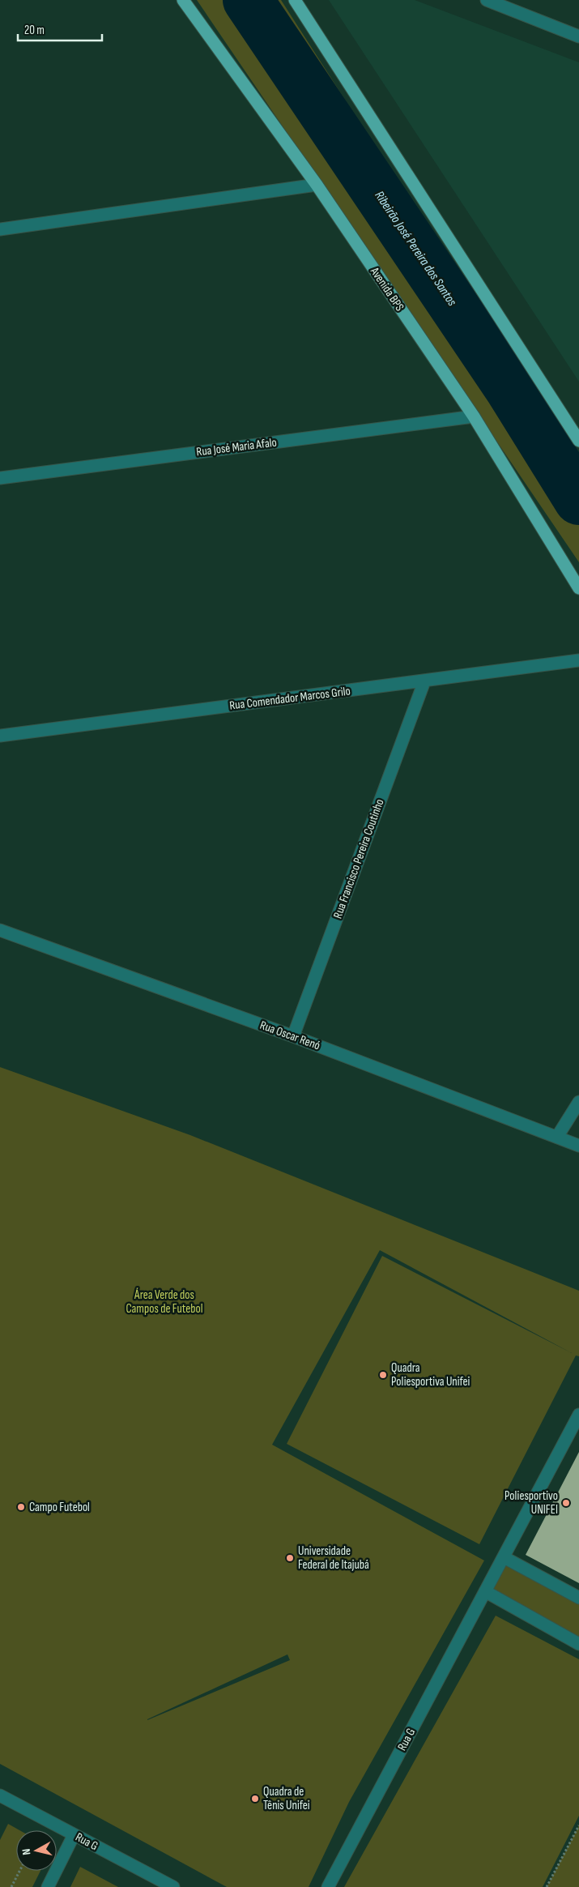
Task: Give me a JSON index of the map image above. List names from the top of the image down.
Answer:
{
  "streets": {
    "main road": ["Avenida BPS"],
    "street": [
      "Rua José Maria Afalo",
      "Rua Comendador Marcos Grilo",
      "Rua Francisco Pereira Coutinho",
      "Rua Oscar Renó",
      "Rua G"
    ]
  },
  "crossings": [
    ["Avenida BPS", "Rua José Maria Afalo"],
    ["Rua Comendador Marcos Grilo", "Rua Francisco Pereira Coutinho"],
    ["Rua Francisco Pereira Coutinho", "Rua Oscar Renó"]
  ],
  "water": ["Ribeirão José Pereira dos Santos"],
  "parks": ["Área Verde dos Campos de Futebol"],
  "places": [
    "Quadra Poliesportiva Unifei",
    "Poliesportivo UNIFEI",
    "Campo Futebol",
    "Universidade Federal de Itajubá",
    "Quadra de Tênis Unifei"
  ],
  "scale_bar": "20 m",
  "north": "left"
}
